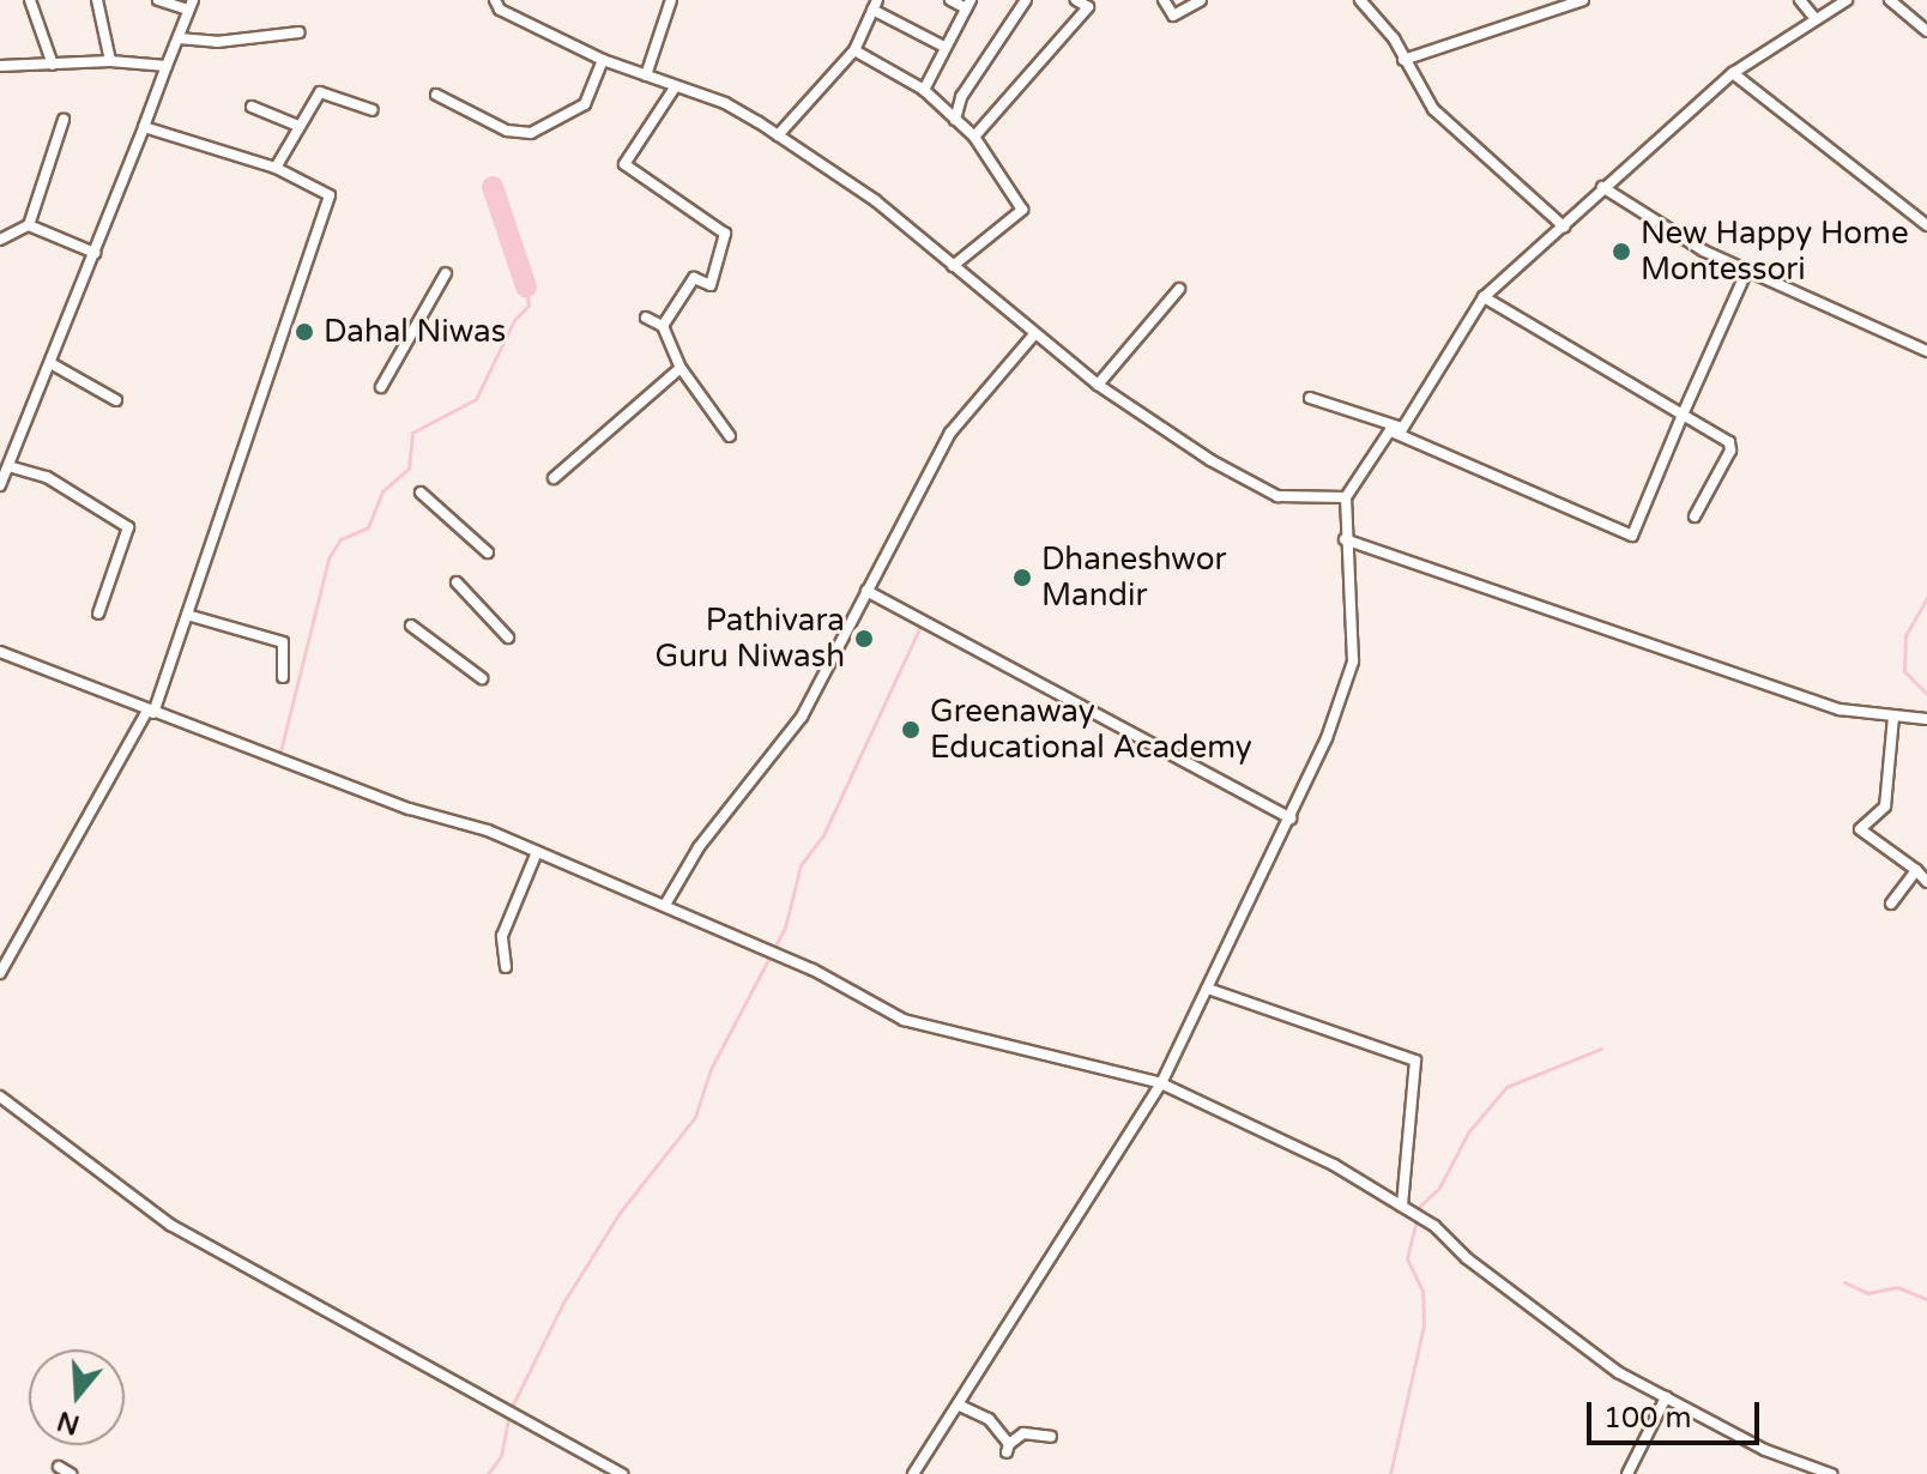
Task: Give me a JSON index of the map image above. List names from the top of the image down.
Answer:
{
  "places": [
    "New Happy Home Montessori",
    "Dahal Niwas",
    "Dhaneshwor Mandir",
    "Pathivara Guru Niwash",
    "Greenaway Educational Academy"
  ],
  "scale_bar": "100 m",
  "north": "bottom"
}
